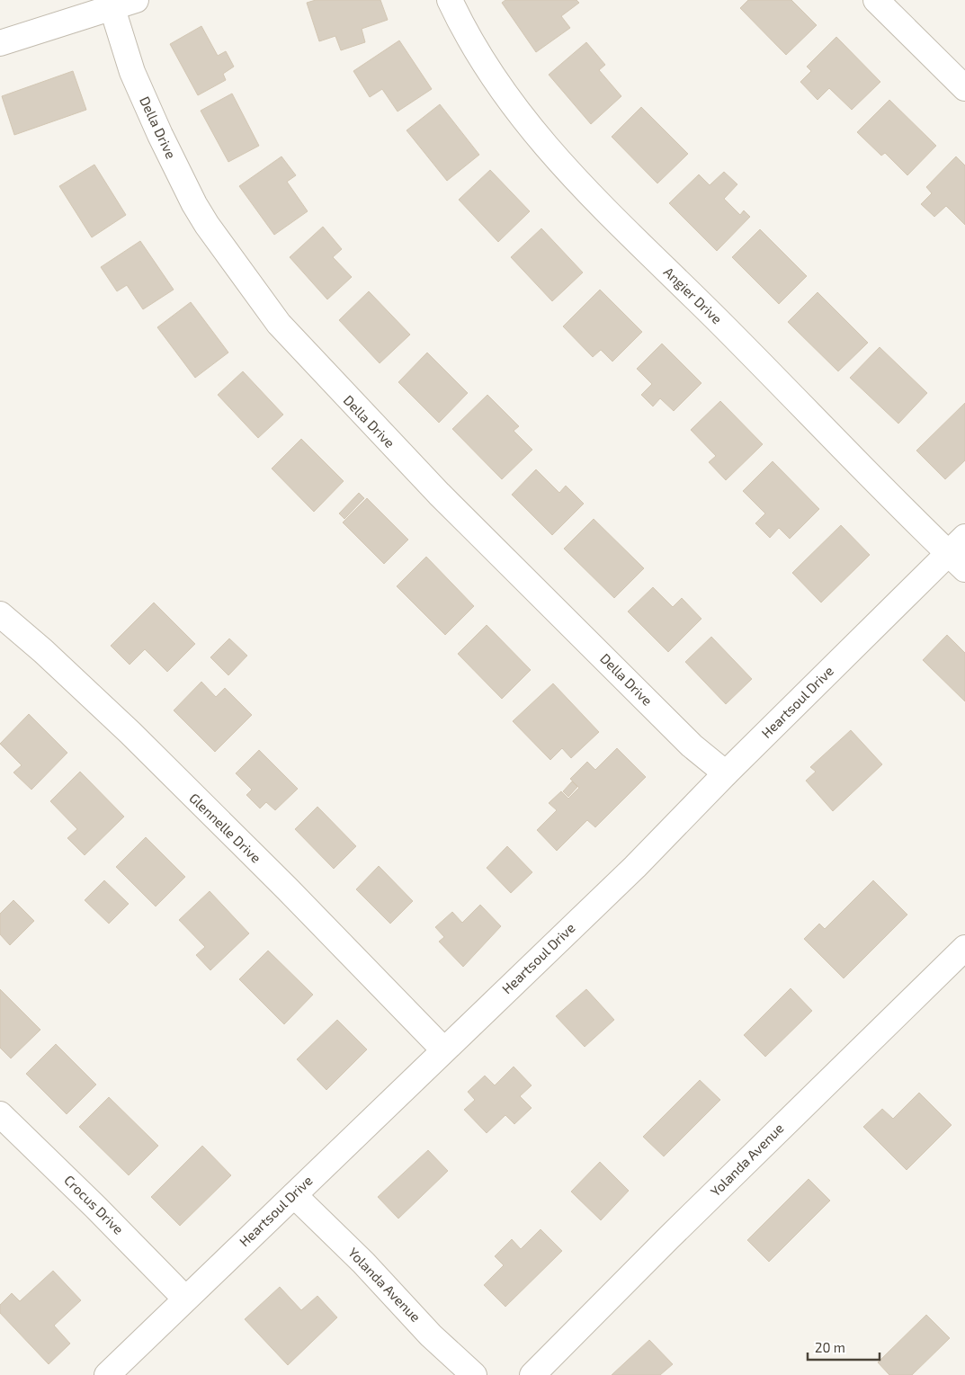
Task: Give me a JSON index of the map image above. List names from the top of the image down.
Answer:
{
  "streets": {
    "street": [
      "Della Drive",
      "Angier Drive",
      "Heartsoul Drive",
      "Glennelle Drive",
      "Yolanda Avenue",
      "Crocus Drive"
    ]
  },
  "crossings": [
    ["Della Drive", "Heartsoul Drive"],
    ["Angier Drive", "Heartsoul Drive"],
    ["Heartsoul Drive", "Glennelle Drive"],
    ["Heartsoul Drive", "Yolanda Avenue"],
    ["Heartsoul Drive", "Crocus Drive"]
  ],
  "scale_bar": "20 m"
}
